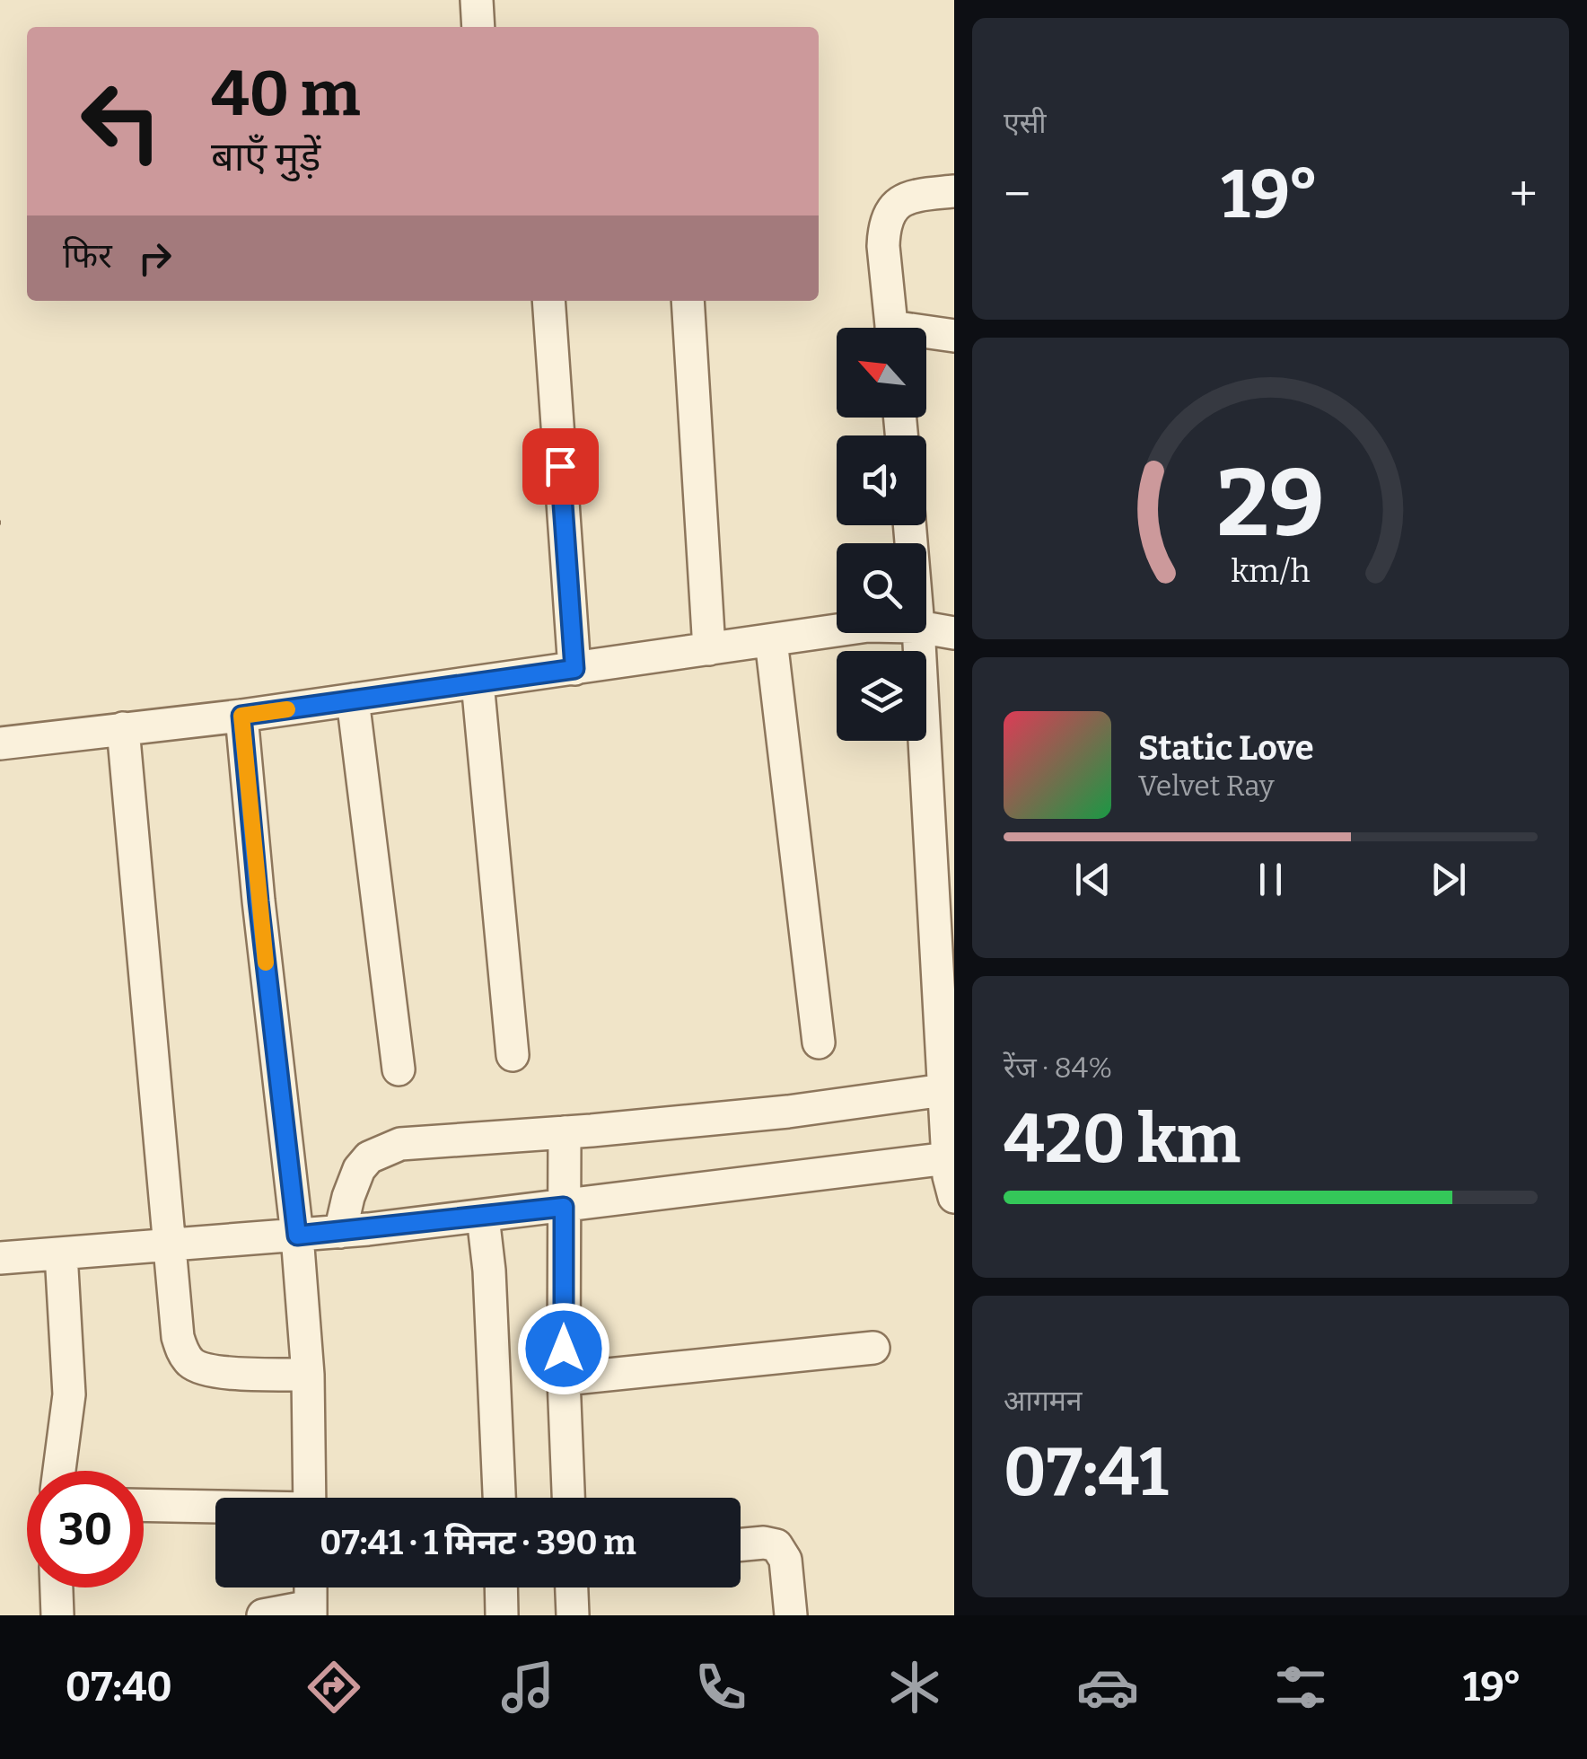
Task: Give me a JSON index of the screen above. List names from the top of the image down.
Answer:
{
  "north": "top left",
  "page": {
    "tile": [
      "एसी",
      ["रेंज · 84%", "420 km"],
      ["आगमन", "07:41"]
    ],
    "turn": ["40 m", "बाएँ मुड़ें"],
    "heat": ["−", "19°", "+"],
    "then": "फिर",
    "song": ["Static Love", "Velvet Ray"],
    "limit": "30",
    "trip": "07:41 · 1 मिनट · 390 m",
    "tabs": ["07:40", "19°"],
    "gauge": ["29", "km/h"]
  }
}
